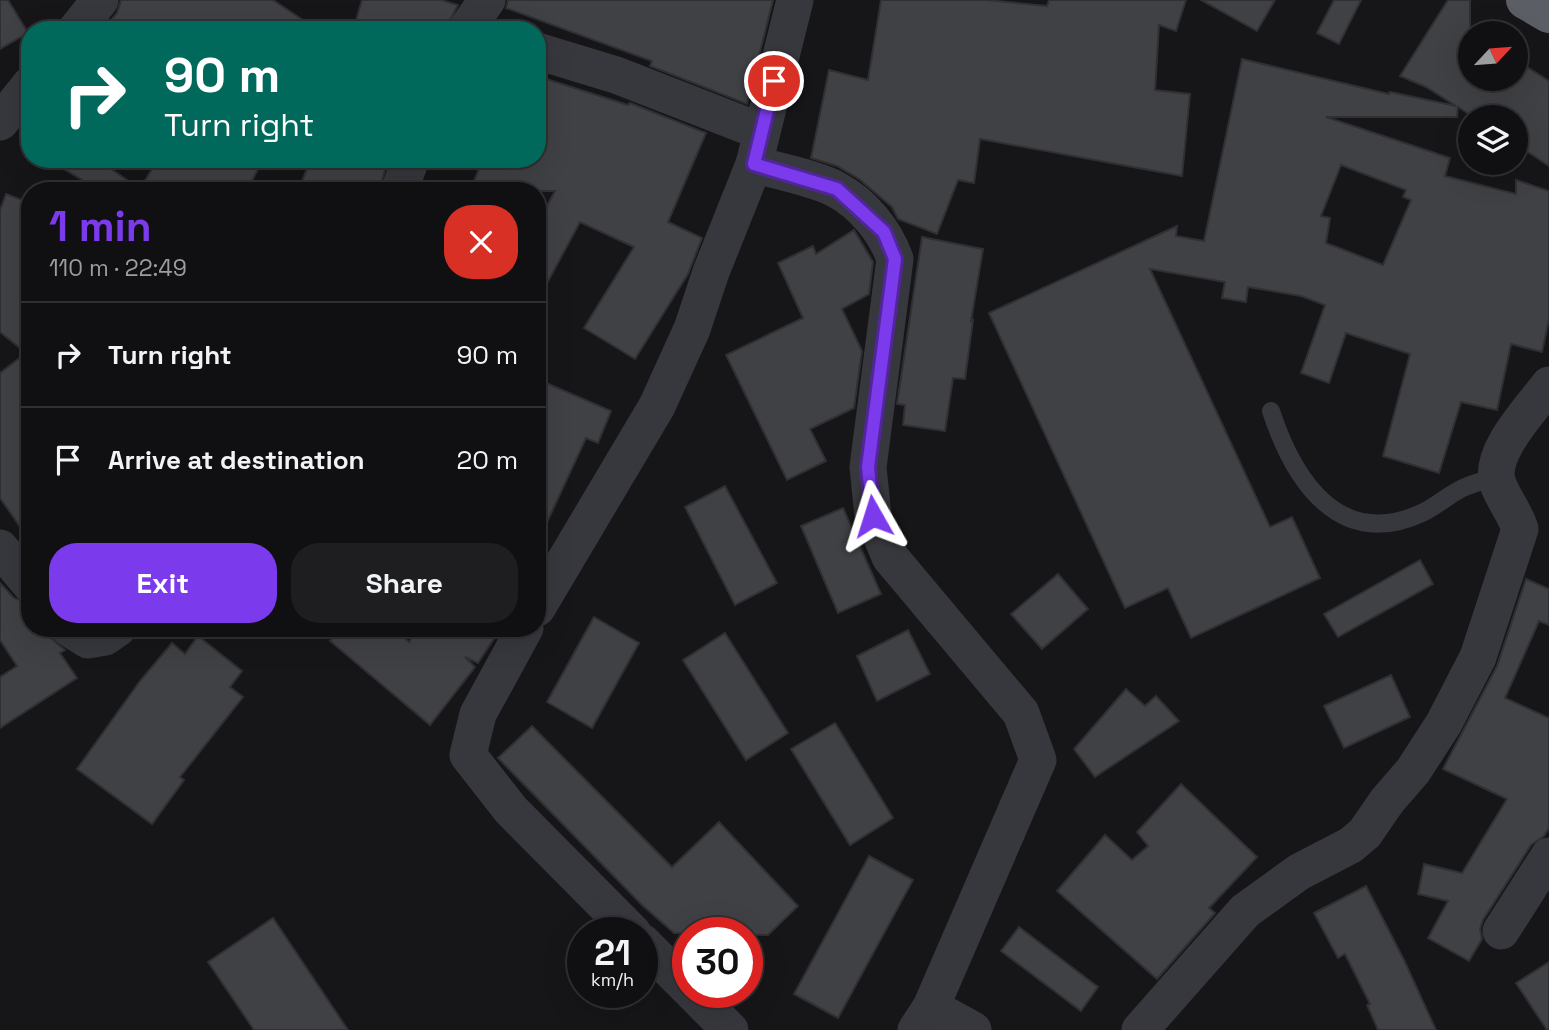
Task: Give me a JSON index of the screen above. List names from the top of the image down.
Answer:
{
  "north": "top right",
  "page": {
    "turn": ["90 m", "Turn right"],
    "heading": ["1 min", "110 m · 22:49"],
    "list": [
      {
        "name": "Turn right",
        "value": "90 m"
      },
      {
        "name": "Arrive at destination",
        "value": "20 m"
      }
    ],
    "buttons": ["Exit", "Share"],
    "speed": "21 km/h",
    "limit": "30"
  }
}
